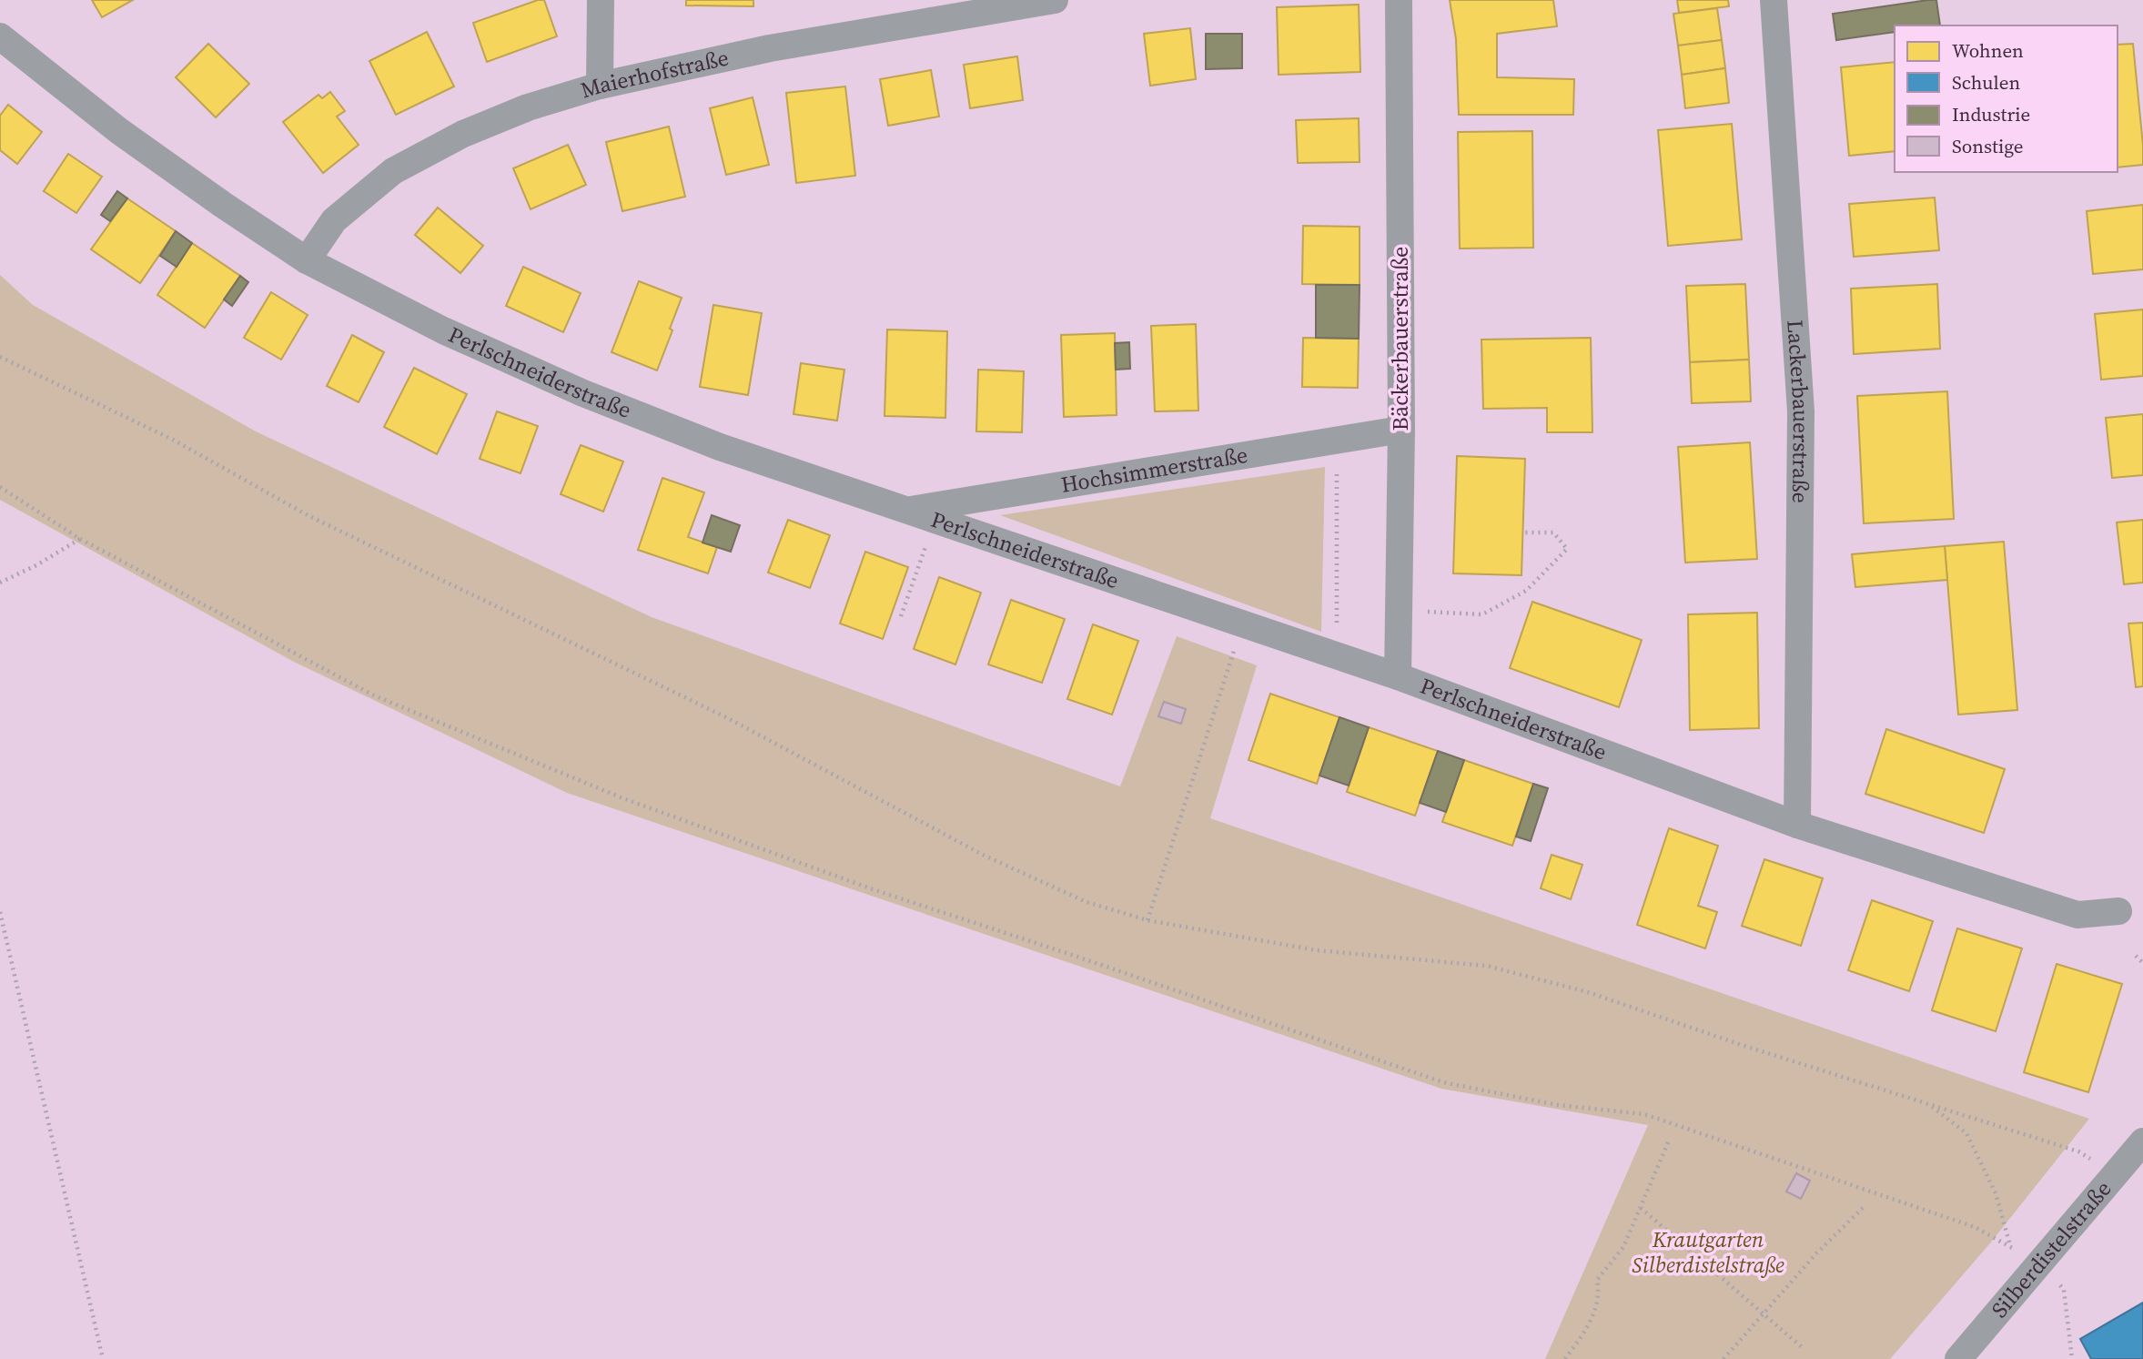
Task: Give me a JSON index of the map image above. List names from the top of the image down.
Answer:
{
  "streets": {
    "street": [
      "Maierhofstraße",
      "Bäckerbauerstraße",
      "Perlschneiderstraße",
      "Lackerbauerstraße",
      "Hochsimmerstraße",
      "Silberdistelstraße"
    ]
  },
  "crossings": [
    ["Maierhofstraße", "Perlschneiderstraße"],
    ["Bäckerbauerstraße", "Perlschneiderstraße"],
    ["Bäckerbauerstraße", "Hochsimmerstraße"],
    ["Perlschneiderstraße", "Lackerbauerstraße"],
    ["Perlschneiderstraße", "Hochsimmerstraße"]
  ],
  "parks": ["Krautgarten Silberdistelstraße"],
  "legend": [
    "Wohnen",
    "Schulen",
    "Industrie",
    "Sonstige"
  ]
}
